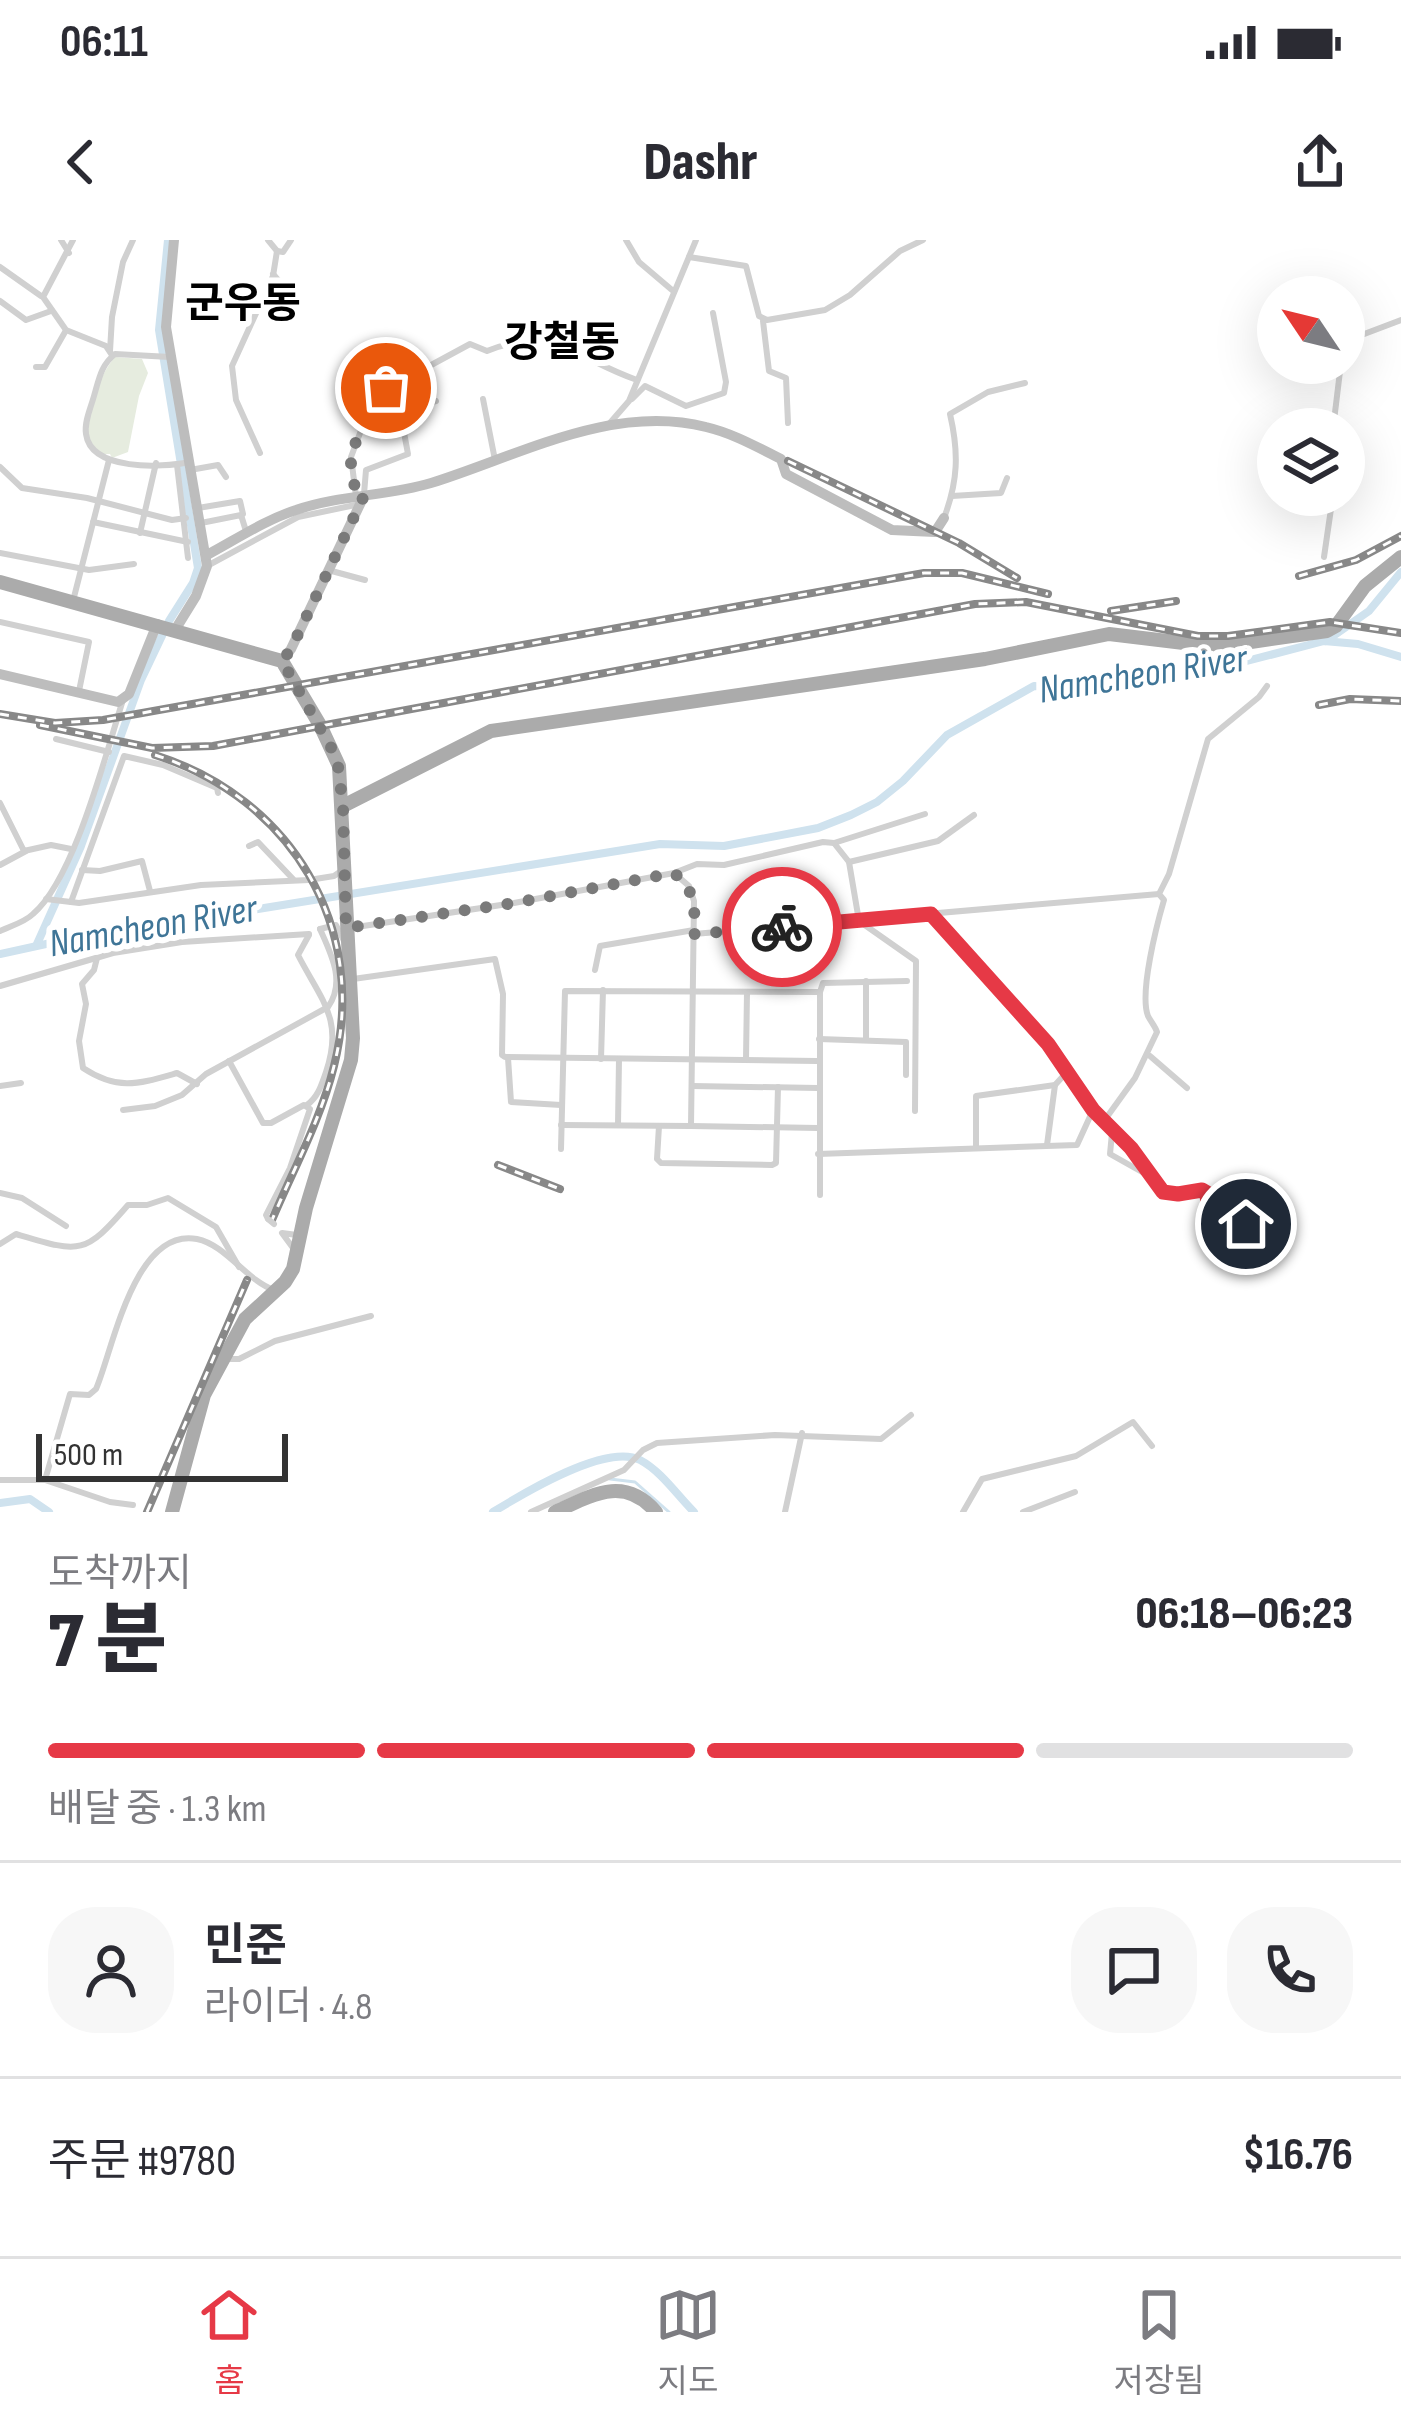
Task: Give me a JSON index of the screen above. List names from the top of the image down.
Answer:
{
  "districts": ["군우동", "강철동"],
  "water": ["Namcheon River"],
  "scale_bar": "500 m",
  "north": "top left",
  "page": {
    "status": "06:11",
    "header": "Dashr",
    "scale": "500 m",
    "heading": ["7 분", "도착까지", "06:18–06:23"],
    "panel": [
      "민준",
      "라이더 · 4.8",
      "주문 #9780",
      "$16.76"
    ],
    "bar": "배달 중 · 1.3 km",
    "tabs": ["홈", "지도", "저장됨"]
  }
}
